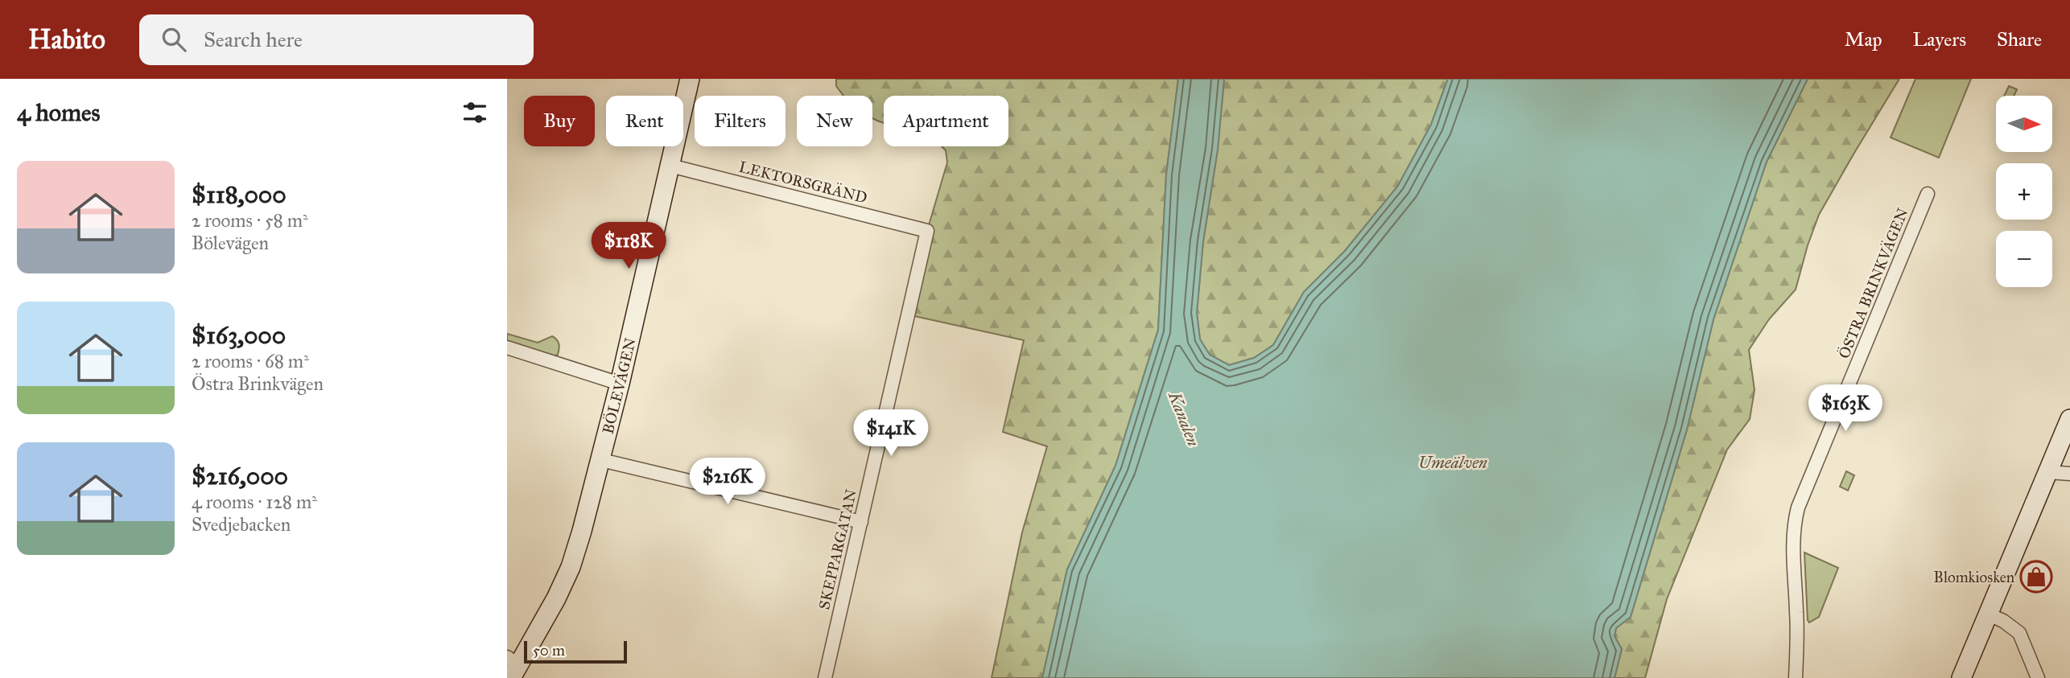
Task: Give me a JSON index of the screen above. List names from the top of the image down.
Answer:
{
  "streets": {
    "street": [
      "LEKTORSGRÄND",
      "ÖSTRA BRINKVÄGEN",
      "BÖLEVÄGEN",
      "SKEPPARGATAN"
    ]
  },
  "crossings": [
    ["LEKTORSGRÄND", "BÖLEVÄGEN"],
    ["LEKTORSGRÄND", "SKEPPARGATAN"]
  ],
  "water": ["Kanalen", "Umeälven"],
  "places": {
    "shop": ["Blomkiosken"]
  },
  "scale_bar": "50 m",
  "north": "right",
  "page": {
    "header": "Habito",
    "search": "Search here",
    "nav": ["Map", "Layers", "Share"],
    "heading": "4 homes",
    "map_buttons": ["+", "−"],
    "chip": [
      "Buy",
      "Rent",
      "Filters",
      "New",
      "Apartment"
    ],
    "list": [
      {
        "name": "$118,000",
        "note": "2 rooms · 58 m² · Bölevägen"
      },
      {
        "name": "$163,000",
        "note": "2 rooms · 68 m² · Östra Brinkvägen"
      },
      {
        "name": "$216,000",
        "note": "4 rooms · 128 m² · Svedjebacken"
      }
    ],
    "price": [
      "$118K",
      "$163K",
      "$141K",
      "$216K"
    ],
    "scale": "50 m"
  }
}
